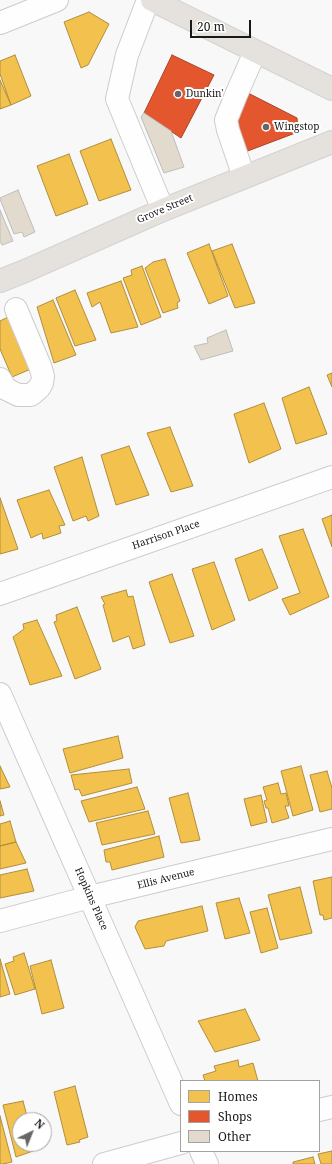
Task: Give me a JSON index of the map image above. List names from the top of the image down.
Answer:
{
  "streets": {
    "main road": ["Grove Street"],
    "street": ["Harrison Place", "Ellis Avenue", "Hopkins Place"]
  },
  "crossings": [
    ["Ellis Avenue", "Hopkins Place"]
  ],
  "places": ["Dunkin'", "Wingstop"],
  "legend": ["Homes", "Shops", "Other"],
  "scale_bar": "20 m",
  "north": "top right"
}
